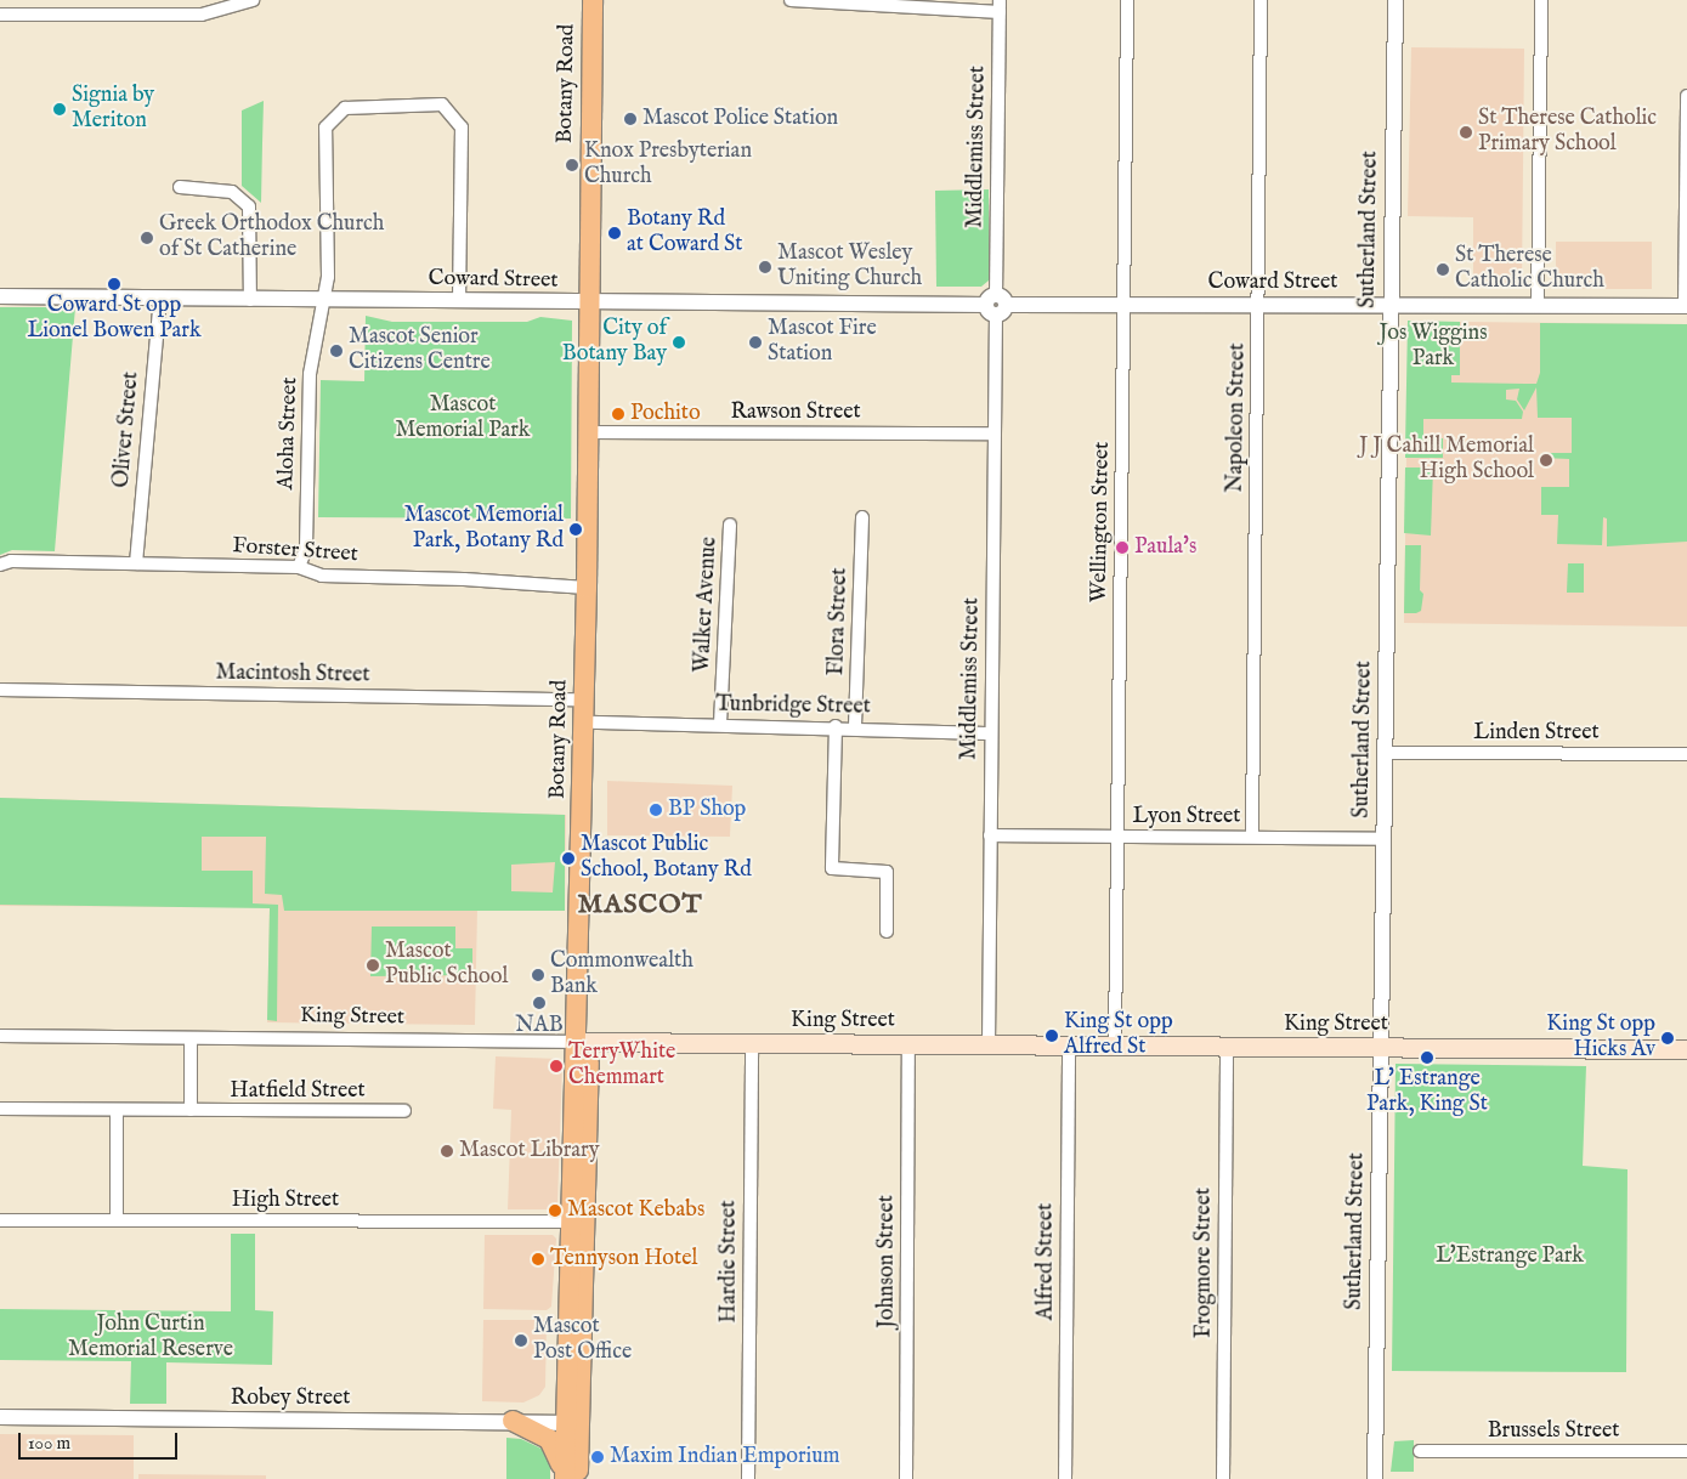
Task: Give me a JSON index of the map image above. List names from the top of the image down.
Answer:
{
  "streets": {
    "main road": ["Botany Road", "King Street"],
    "street": [
      "Middlemiss Street",
      "Sutherland Street",
      "Coward Street",
      "Rawson Street",
      "Napoleon Street",
      "Oliver Street",
      "Aloha Street",
      "Wellington Street",
      "Forster Street",
      "Walker Avenue",
      "Flora Street",
      "Macintosh Street",
      "Tunbridge Street",
      "Linden Street",
      "Lyon Street",
      "Hatfield Street",
      "High Street",
      "Hardie Street",
      "Johnson Street",
      "Alfred Street",
      "Frogmore Street",
      "Robey Street",
      "Brussels Street"
    ]
  },
  "crossings": [
    ["Botany Road", "Coward Street"],
    ["Botany Road", "Rawson Street"],
    ["Botany Road", "Forster Street"],
    ["Botany Road", "Macintosh Street"],
    ["Botany Road", "Tunbridge Street"],
    ["Botany Road", "King Street"],
    ["Botany Road", "High Street"],
    ["Botany Road", "Robey Street"],
    ["Middlemiss Street", "Coward Street"],
    ["Middlemiss Street", "Rawson Street"],
    ["Middlemiss Street", "Tunbridge Street"],
    ["Middlemiss Street", "Lyon Street"],
    ["Middlemiss Street", "King Street"],
    ["Sutherland Street", "Coward Street"],
    ["Sutherland Street", "Linden Street"],
    ["Sutherland Street", "Lyon Street"],
    ["Sutherland Street", "King Street"],
    ["Coward Street", "Napoleon Street"],
    ["Coward Street", "Oliver Street"],
    ["Coward Street", "Aloha Street"],
    ["Coward Street", "Wellington Street"],
    ["Napoleon Street", "Lyon Street"],
    ["Oliver Street", "Forster Street"],
    ["Aloha Street", "Forster Street"],
    ["Wellington Street", "Lyon Street"],
    ["Wellington Street", "King Street"],
    ["Walker Avenue", "Tunbridge Street"],
    ["Flora Street", "Tunbridge Street"],
    ["King Street", "Hardie Street"],
    ["King Street", "Johnson Street"],
    ["King Street", "Alfred Street"],
    ["King Street", "Frogmore Street"]
  ],
  "districts": ["MASCOT"],
  "parks": [
    "Jos Wiggins Park",
    "Mascot Memorial Park",
    "L'Estrange Park",
    "John Curtin Memorial Reserve"
  ],
  "places": [
    "Signia by Meriton",
    "Mascot Police Station",
    "St Therese Catholic Primary School",
    "Knox Presbyterian Church",
    "Botany Rd at Coward St",
    "Greek Orthodox Church of St Catherine",
    "Mascot Wesley Uniting Church",
    "St Therese Catholic Church",
    "Coward St opp Lionel Bowen Park",
    "City of Botany Bay",
    "Mascot Fire Station",
    "Mascot Senior Citizens Centre",
    "Pochito",
    "J J Cahill Memorial High School",
    "Mascot Memorial Park, Botany Rd",
    "Paula's",
    "BP Shop",
    "Mascot Public School, Botany Rd",
    "Mascot Public School",
    "Commonwealth Bank",
    "NAB",
    "King St opp Alfred St",
    "King St opp Hicks Av",
    "L' Estrange Park, King St",
    "TerryWhite Chemmart",
    "Mascot Library",
    "Mascot Kebabs",
    "Tennyson Hotel",
    "Mascot Post Office",
    "Maxim Indian Emporium"
  ],
  "scale_bar": "100 m"
}
